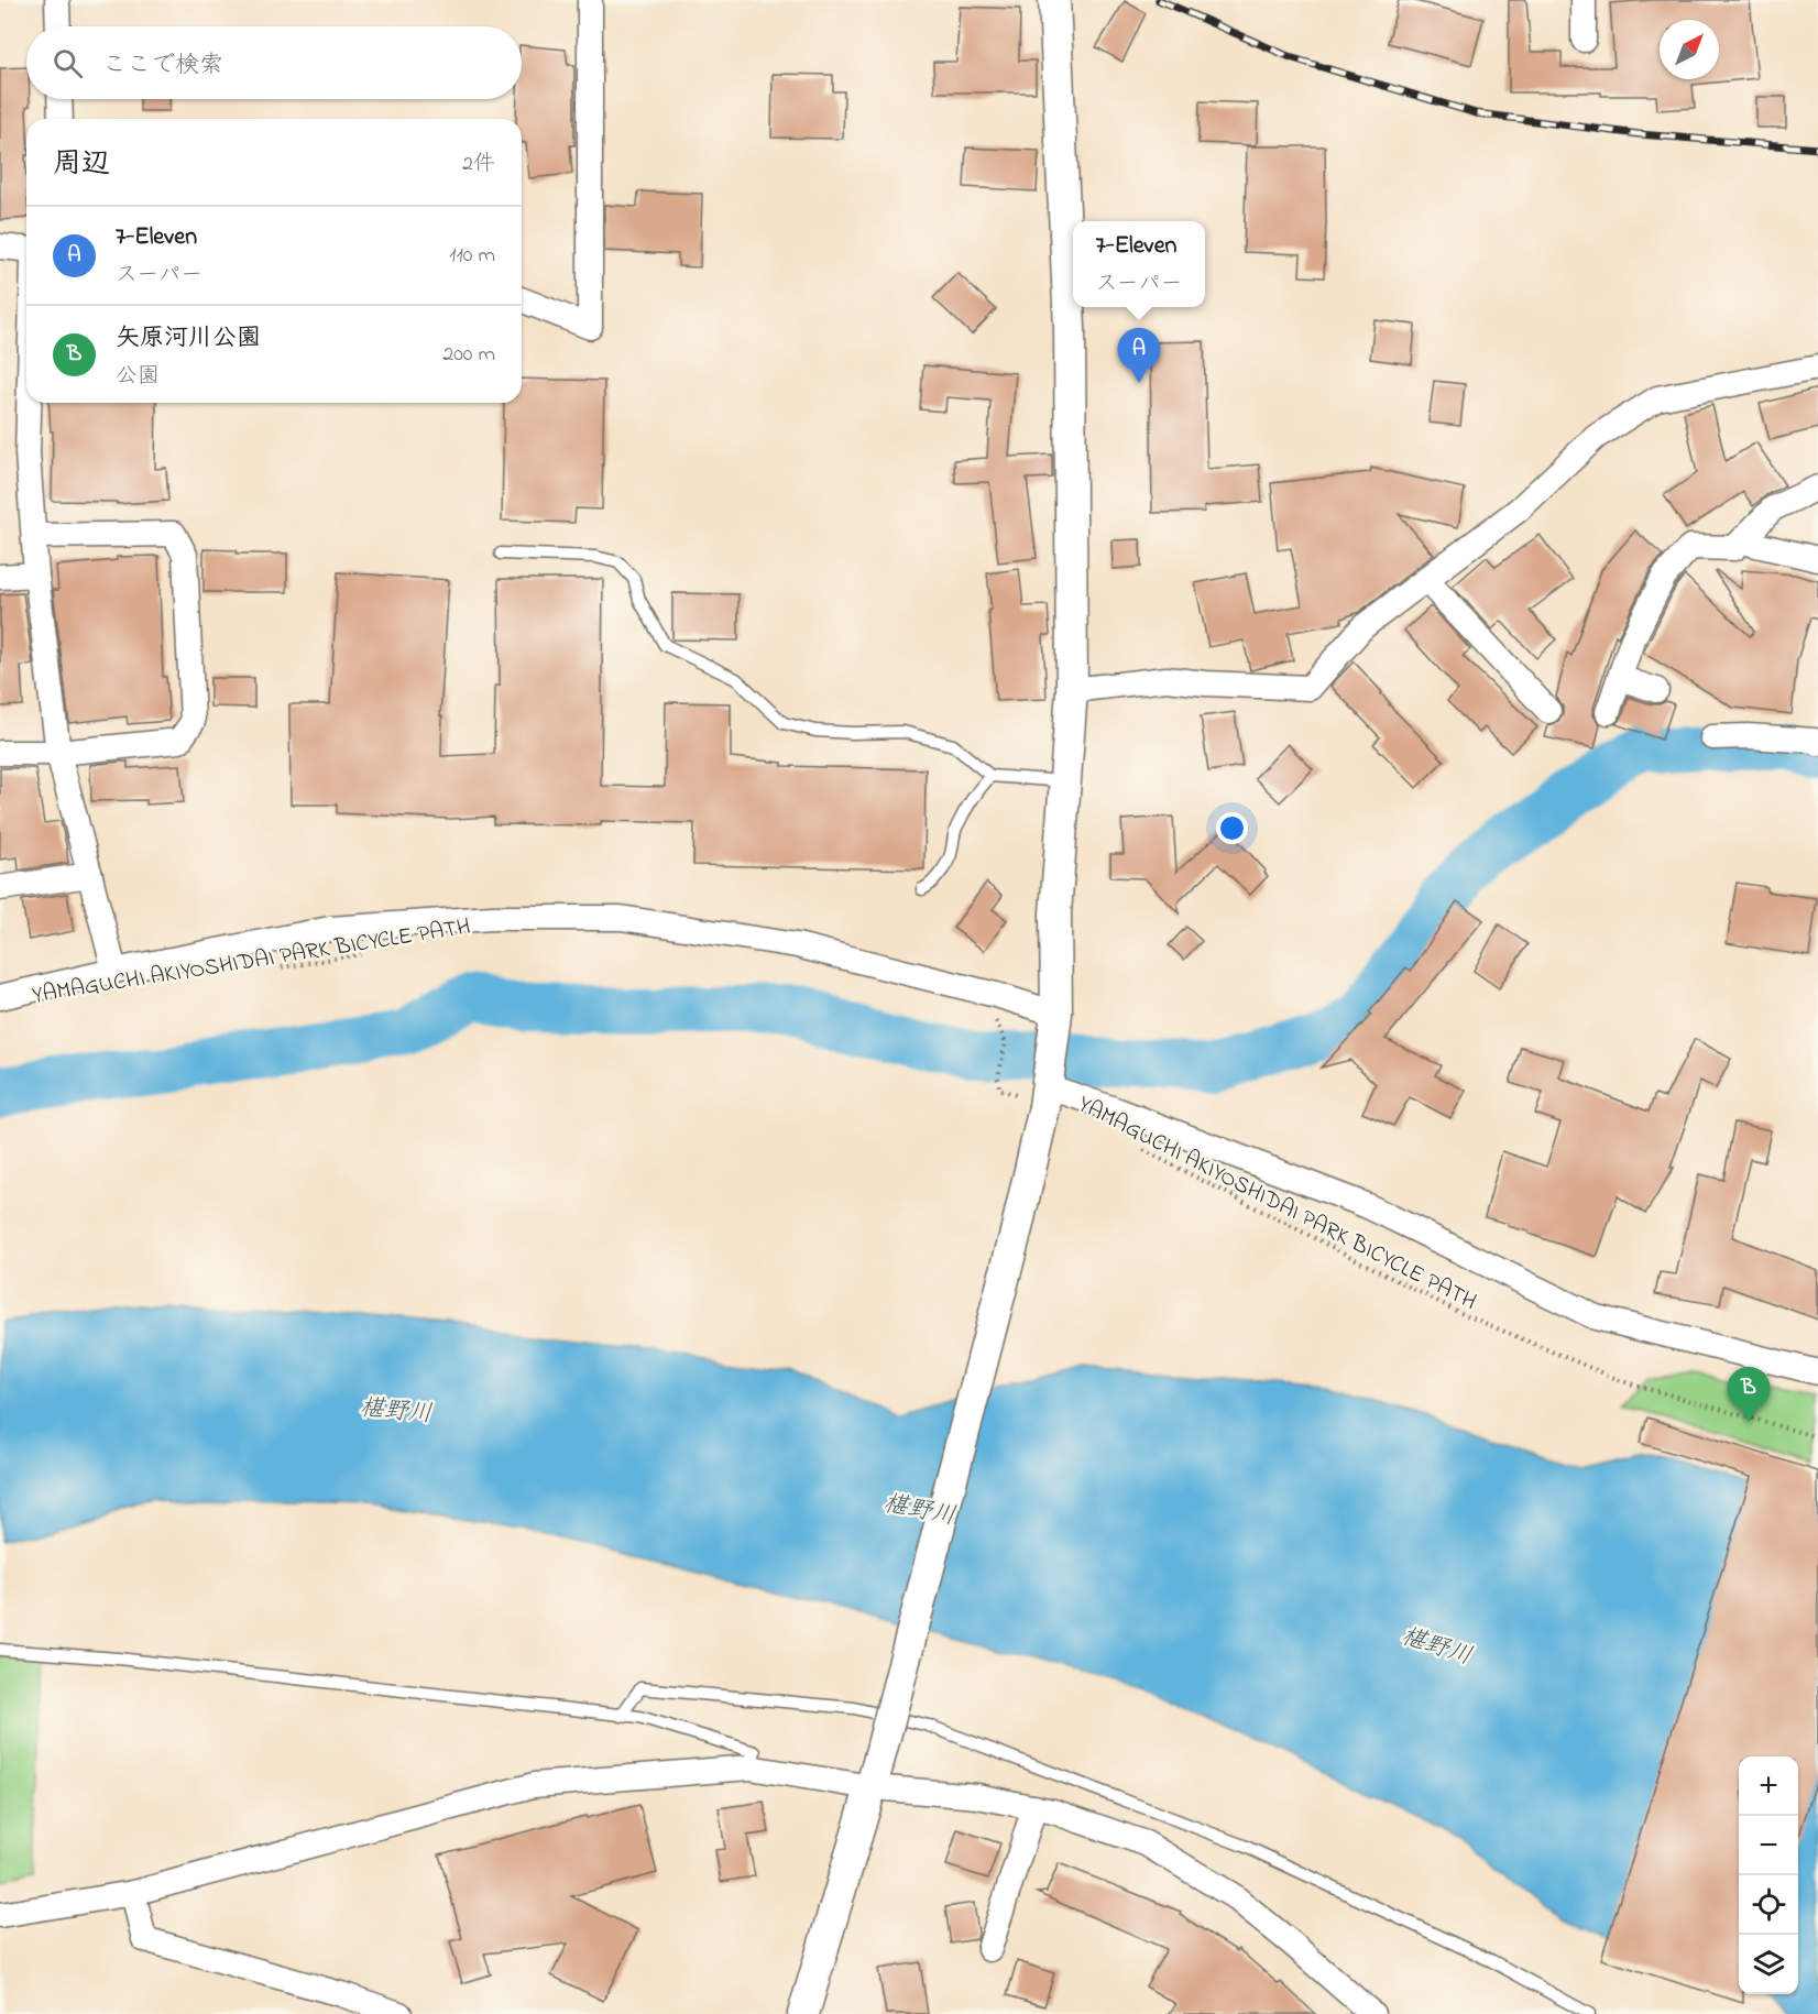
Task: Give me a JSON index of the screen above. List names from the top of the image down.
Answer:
{
  "streets": {
    "path": ["YAMAGUCHI AKIYOSHIDAI PARK BICYCLE PATH"]
  },
  "water": ["椹野川"],
  "north": "top right",
  "page": {
    "search": "ここで検索",
    "heading": ["周辺", "2件"],
    "list": [
      {
        "mark": "A",
        "name": "7-Eleven",
        "note": "スーパー",
        "value": "110 m"
      },
      {
        "mark": "B",
        "name": "矢原河川公園",
        "note": "公園",
        "value": "200 m"
      }
    ],
    "popup": ["7-Eleven", "スーパー"],
    "pins": ["A", "B"],
    "map_buttons": ["+", "−"]
  }
}
